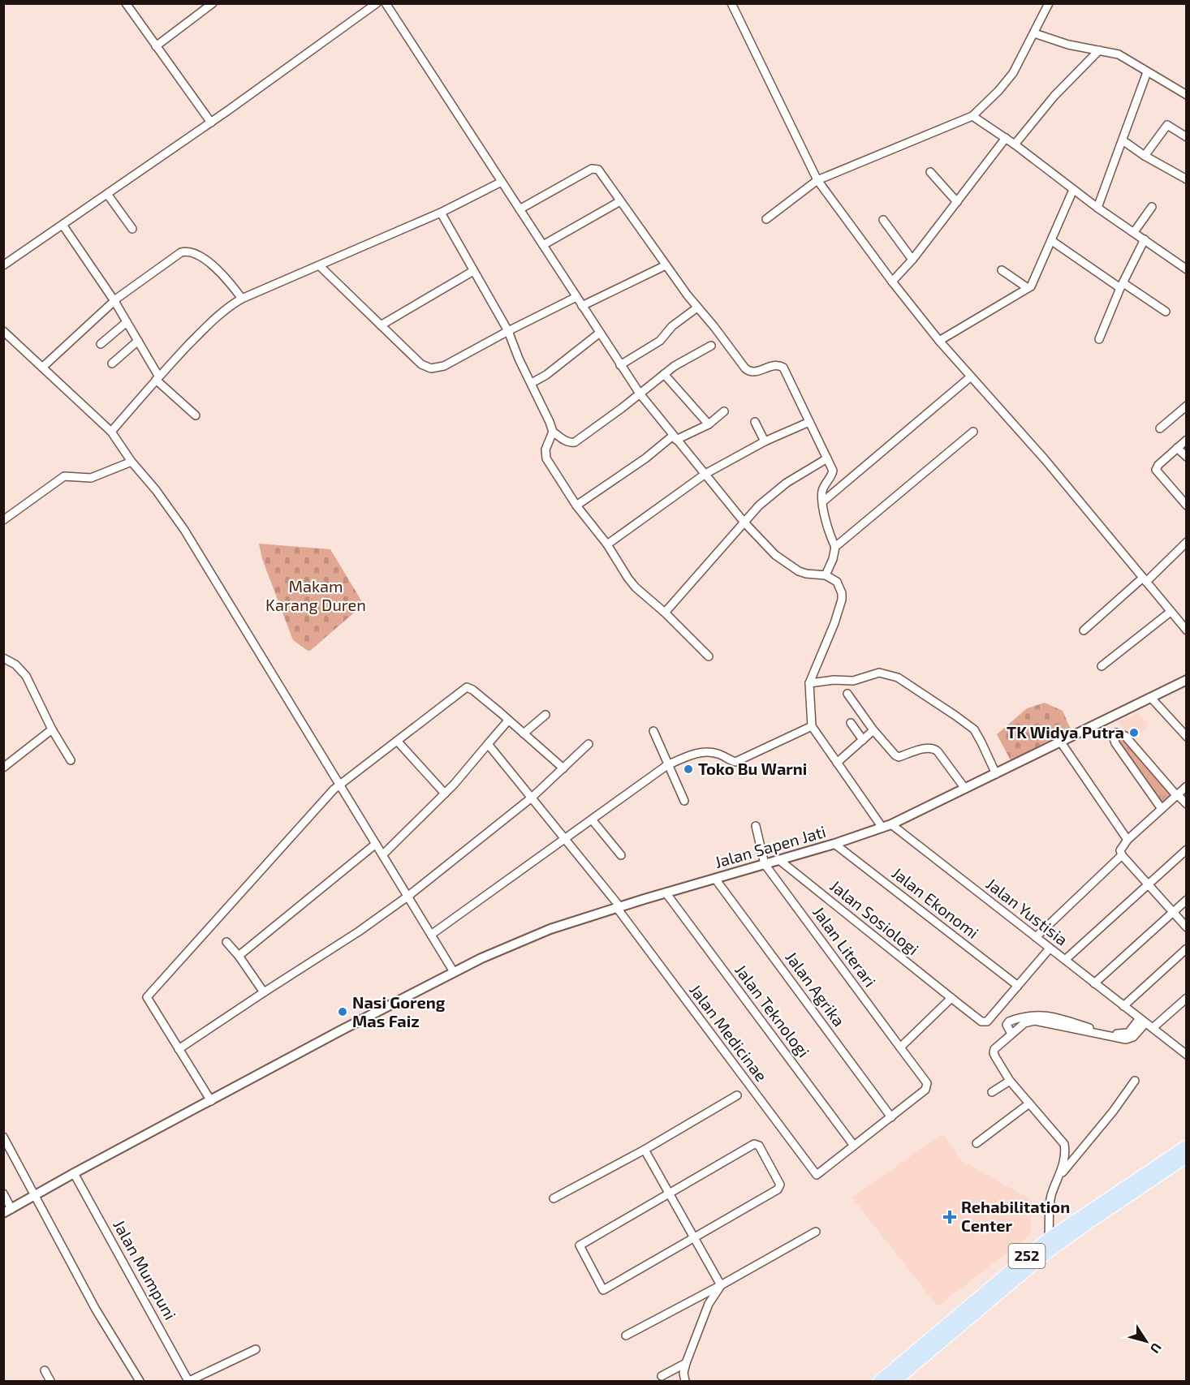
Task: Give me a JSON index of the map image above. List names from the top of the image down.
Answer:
{
  "streets": {
    "main road": ["252"],
    "street": [
      "Jalan Sapen Jati",
      "Jalan Ekonomi",
      "Jalan Yustisia",
      "Jalan Sosiologi",
      "Jalan Literari",
      "Jalan Agrika",
      "Jalan Teknologi",
      "Jalan Medicinae",
      "Jalan Mumpuni"
    ]
  },
  "crossings": [
    ["Jalan Sapen Jati", "Jalan Ekonomi"],
    ["Jalan Sapen Jati", "Jalan Yustisia"],
    ["Jalan Sapen Jati", "Jalan Sosiologi"],
    ["Jalan Sapen Jati", "Jalan Literari"],
    ["Jalan Sapen Jati", "Jalan Agrika"],
    ["Jalan Sapen Jati", "Jalan Teknologi"],
    ["Jalan Sapen Jati", "Jalan Medicinae"],
    ["Jalan Sapen Jati", "Jalan Mumpuni"],
    ["Jalan Ekonomi", "Jalan Sosiologi"],
    ["Jalan Literari", "Jalan Agrika"],
    ["Jalan Teknologi", "Jalan Medicinae"]
  ],
  "parks": ["Makam Karang Duren"],
  "places": {
    "other": ["TK Widya Putra", "Toko Bu Warni", "Nasi Goreng Mas Faiz"],
    "health": ["Rehabilitation Center"]
  },
  "north": "bottom right"
}
